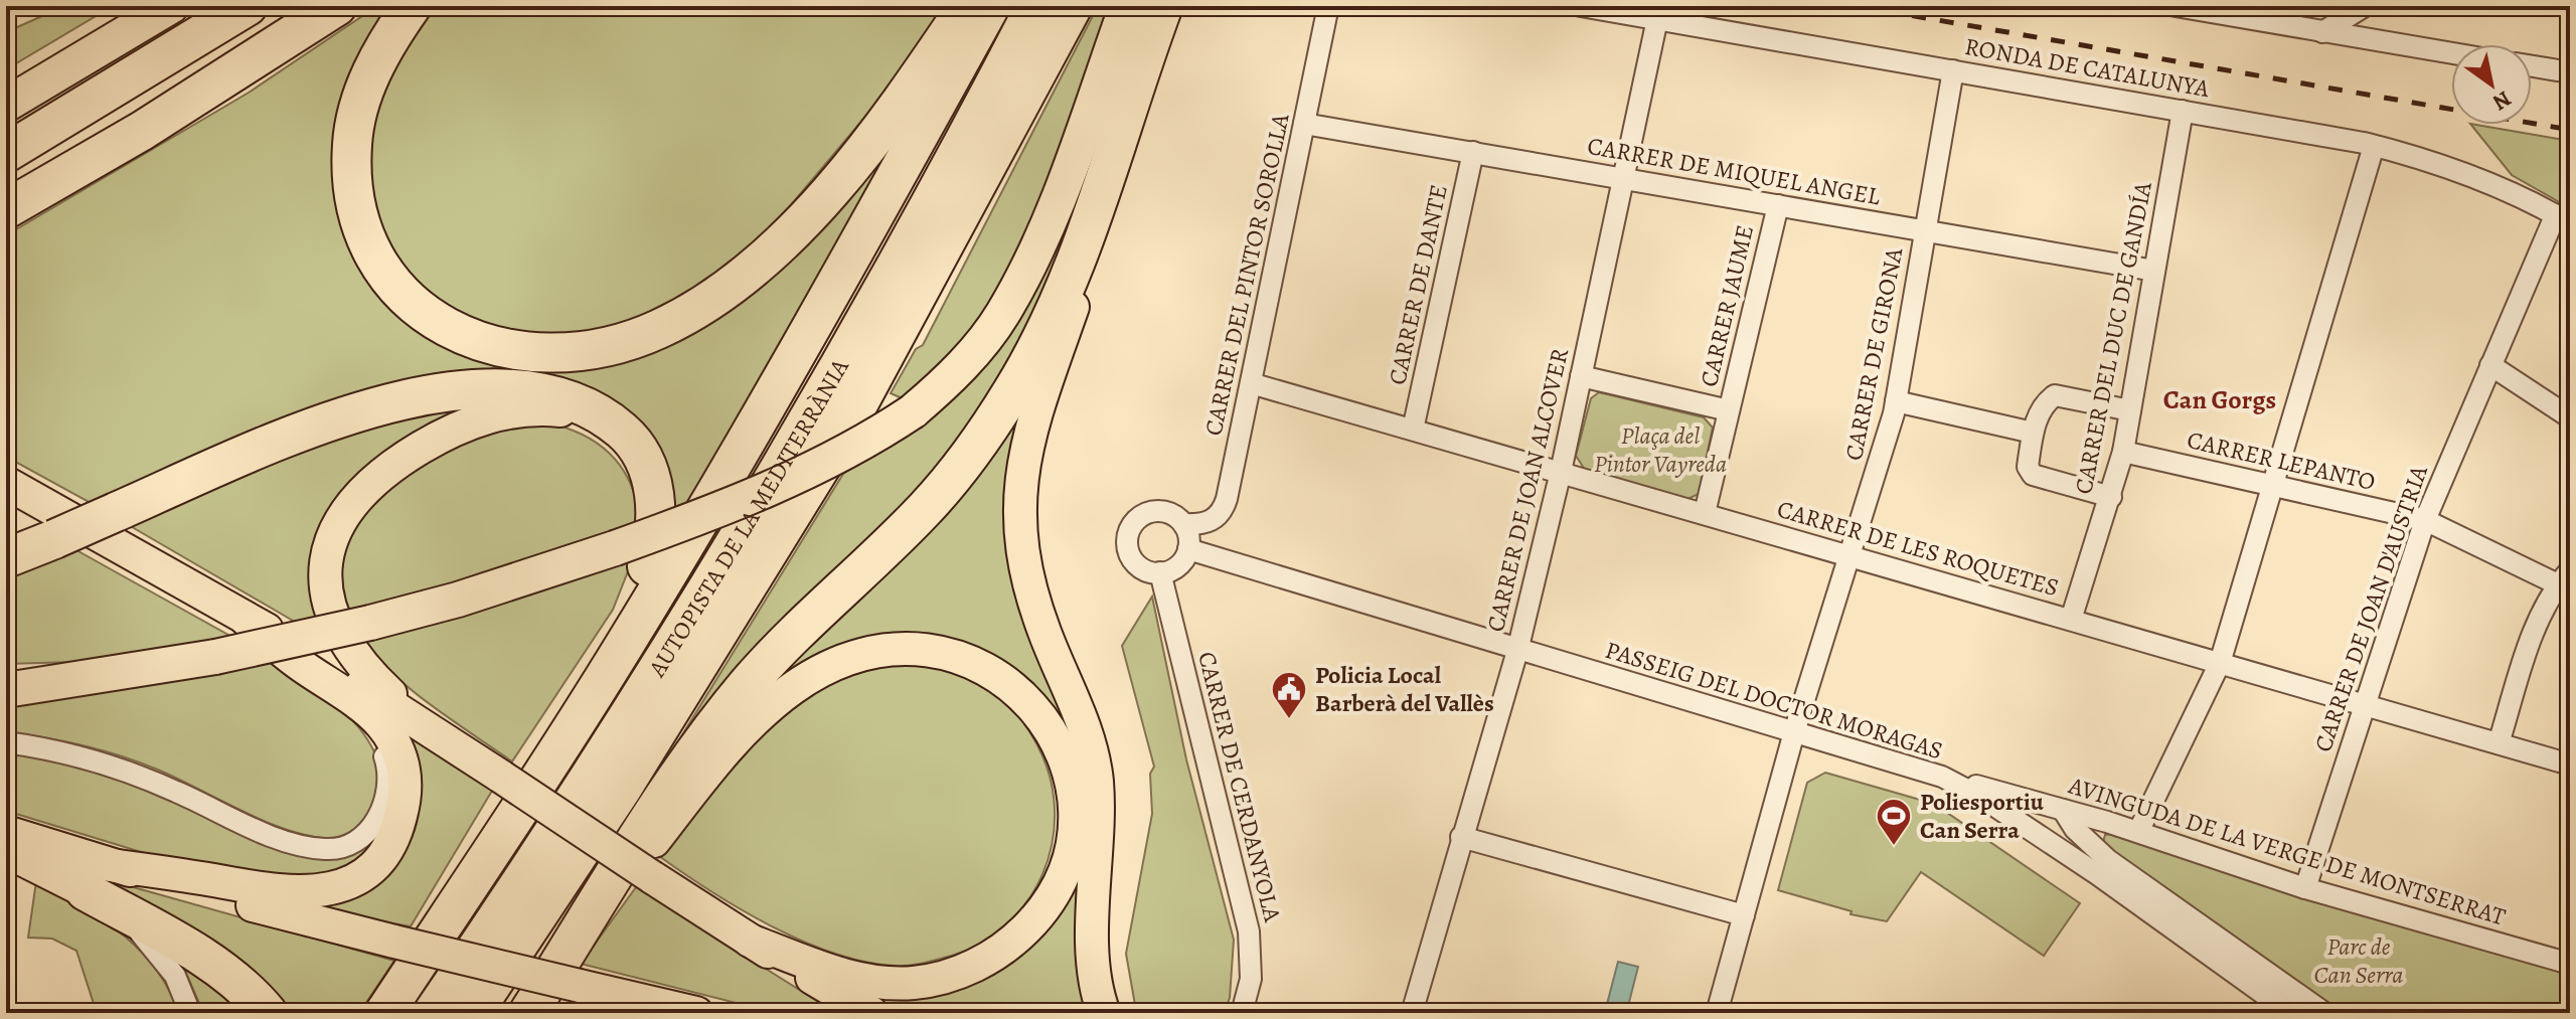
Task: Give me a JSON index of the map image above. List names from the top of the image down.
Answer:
{
  "streets": {
    "highway": ["AUTOPISTA DE LA MEDITERRÀNIA"],
    "street": [
      "RONDA DE CATALUNYA",
      "CARRER DE MIQUEL ANGEL",
      "CARRER DEL PINTOR SOROLLA",
      "CARRER DE DANTE",
      "CARRER JAUME",
      "CARRER DEL DUC DE GANDÍA",
      "CARRER DE GIRONA",
      "CARRER LEPANTO",
      "CARRER DE JOAN ALCOVER",
      "CARRER DE LES ROQUETES",
      "CARRER DE JOAN D'AUSTRIA",
      "PASSEIG DEL DOCTOR MORAGAS",
      "CARRER DE CERDANYOLA",
      "AVINGUDA DE LA VERGE DE MONTSERRAT"
    ]
  },
  "crossings": [
    ["RONDA DE CATALUNYA", "CARRER DEL DUC DE GANDÍA"],
    ["RONDA DE CATALUNYA", "CARRER DE GIRONA"],
    ["RONDA DE CATALUNYA", "CARRER DE JOAN ALCOVER"],
    ["RONDA DE CATALUNYA", "CARRER DE JOAN D'AUSTRIA"],
    ["CARRER DE MIQUEL ANGEL", "CARRER DEL PINTOR SOROLLA"],
    ["CARRER DE MIQUEL ANGEL", "CARRER DE DANTE"],
    ["CARRER DE MIQUEL ANGEL", "CARRER JAUME"],
    ["CARRER DE MIQUEL ANGEL", "CARRER DEL DUC DE GANDÍA"],
    ["CARRER DE MIQUEL ANGEL", "CARRER DE GIRONA"],
    ["CARRER DE MIQUEL ANGEL", "CARRER DE JOAN ALCOVER"],
    ["CARRER DEL PINTOR SOROLLA", "CARRER DE LES ROQUETES"],
    ["CARRER DEL PINTOR SOROLLA", "PASSEIG DEL DOCTOR MORAGAS"],
    ["CARRER DEL PINTOR SOROLLA", "CARRER DE CERDANYOLA"],
    ["CARRER DE DANTE", "CARRER DE LES ROQUETES"],
    ["CARRER JAUME", "CARRER DE LES ROQUETES"],
    ["CARRER DEL DUC DE GANDÍA", "CARRER LEPANTO"],
    ["CARRER DEL DUC DE GANDÍA", "CARRER DE LES ROQUETES"],
    ["CARRER DE GIRONA", "CARRER DE LES ROQUETES"],
    ["CARRER DE GIRONA", "PASSEIG DEL DOCTOR MORAGAS"],
    ["CARRER LEPANTO", "CARRER DE JOAN D'AUSTRIA"],
    ["CARRER DE JOAN ALCOVER", "CARRER DE LES ROQUETES"],
    ["CARRER DE JOAN ALCOVER", "PASSEIG DEL DOCTOR MORAGAS"],
    ["CARRER DE LES ROQUETES", "CARRER DE JOAN D'AUSTRIA"],
    ["CARRER DE JOAN D'AUSTRIA", "AVINGUDA DE LA VERGE DE MONTSERRAT"],
    ["PASSEIG DEL DOCTOR MORAGAS", "CARRER DE CERDANYOLA"],
    ["PASSEIG DEL DOCTOR MORAGAS", "AVINGUDA DE LA VERGE DE MONTSERRAT"]
  ],
  "districts": ["Can Gorgs"],
  "parks": ["Plaça del Pintor Vayreda", "Parc de Can Serra"],
  "places": {
    "public building": ["Policia Local Barberà del Vallès"],
    "sports": ["Poliesportiu Can Serra"]
  },
  "north": "bottom right"
}
